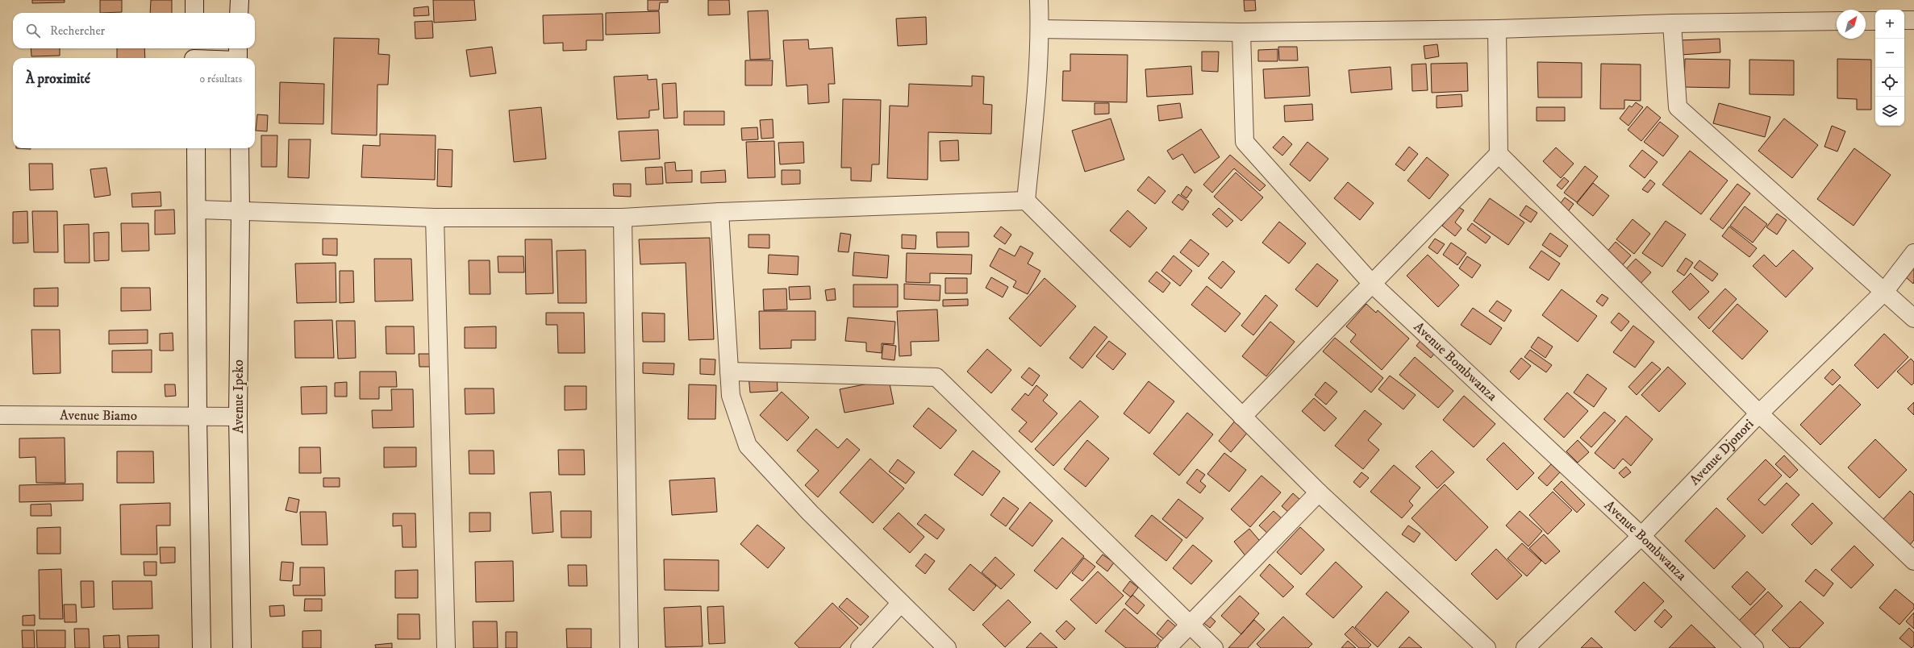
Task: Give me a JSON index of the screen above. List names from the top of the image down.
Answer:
{
  "streets": {
    "street": [
      "Avenue Bombwanza",
      "Avenue Ipeko",
      "Avenue Biamo",
      "Avenue Djonori"
    ]
  },
  "crossings": [
    ["Avenue Bombwanza", "Avenue Djonori"],
    ["Avenue Ipeko", "Avenue Biamo"]
  ],
  "north": "top right",
  "page": {
    "map_buttons": ["+", "−"],
    "search": "Rechercher",
    "heading": ["À proximité", "0 résultats"]
  }
}
